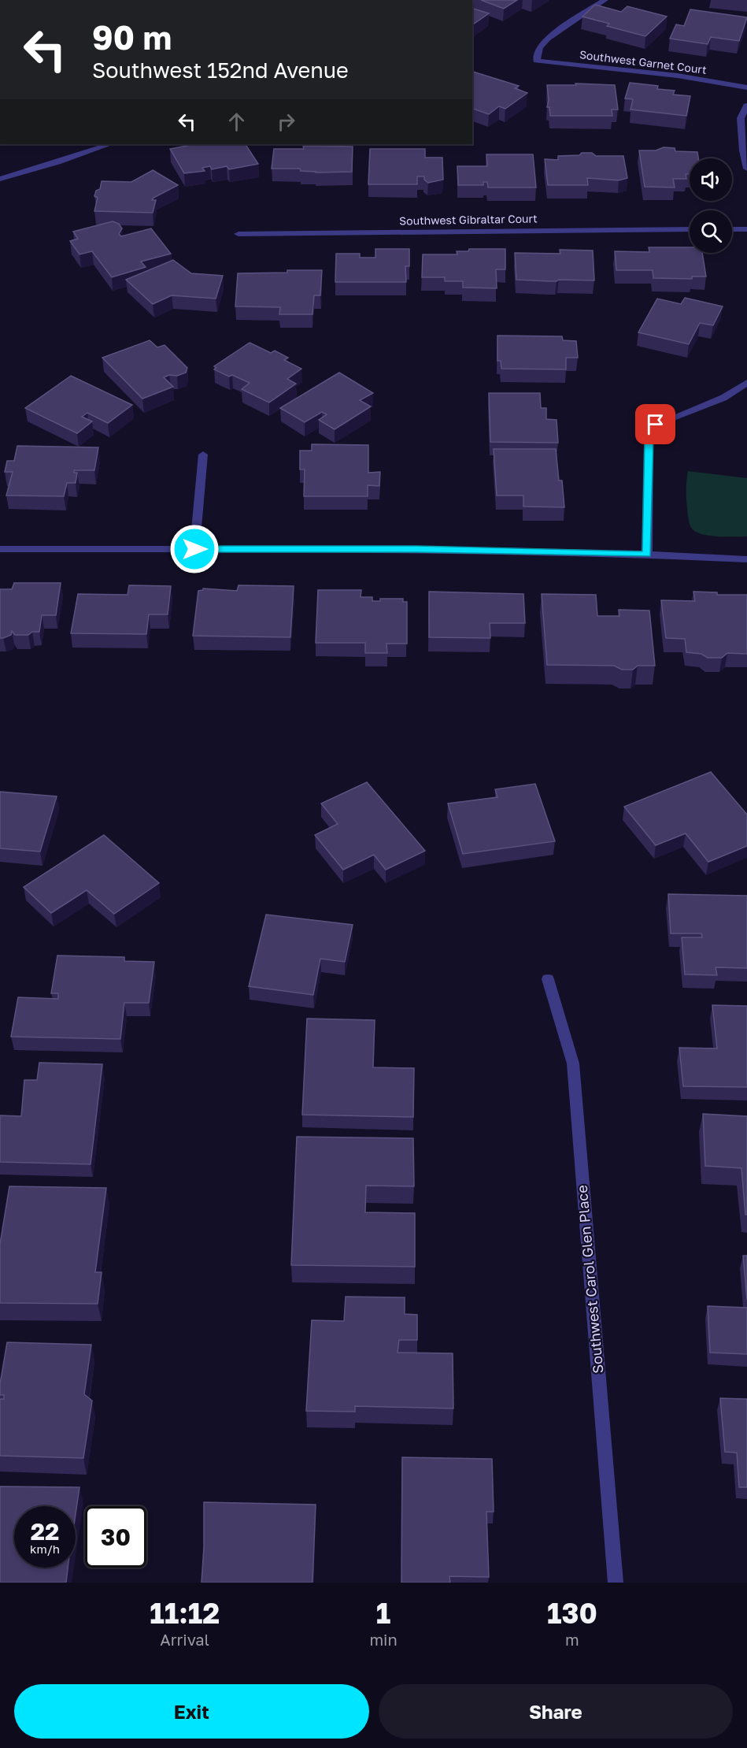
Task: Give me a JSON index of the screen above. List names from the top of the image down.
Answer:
{
  "streets": {
    "street": ["Southwest Garnet Court", "Southwest Gibraltar Court", "Southwest Carol Glen Place"]
  },
  "page": {
    "turn": ["90 m", "Southwest 152nd Avenue"],
    "speed": "22 km/h",
    "limit": "30",
    "eta": [
      "11:12",
      "Arrival",
      "1",
      "min",
      "130",
      "m"
    ],
    "buttons": ["Exit", "Share"]
  }
}
